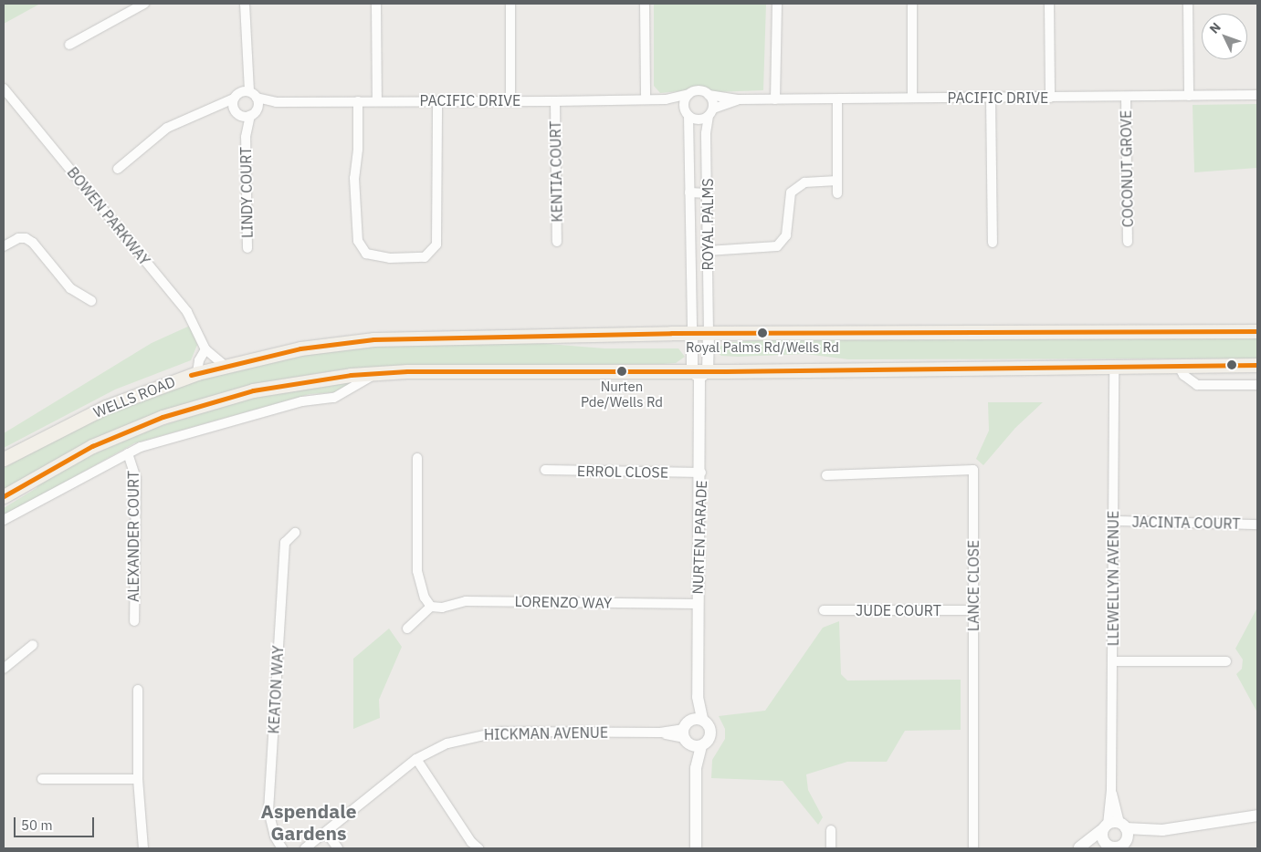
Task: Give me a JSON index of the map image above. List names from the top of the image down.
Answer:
{
  "streets": {
    "main road": ["WELLS ROAD"],
    "street": [
      "PACIFIC DRIVE",
      "COCONUT GROVE",
      "KENTIA COURT",
      "LINDY COURT",
      "BOWEN PARKWAY",
      "ROYAL PALMS",
      "ERROL CLOSE",
      "JACINTA COURT",
      "ALEXANDER COURT",
      "NURTEN PARADE",
      "LLEWELLYN AVENUE",
      "LANCE CLOSE",
      "LORENZO WAY",
      "JUDE COURT",
      "KEATON WAY",
      "HICKMAN AVENUE"
    ]
  },
  "crossings": [
    ["PACIFIC DRIVE", "COCONUT GROVE"],
    ["PACIFIC DRIVE", "KENTIA COURT"],
    ["PACIFIC DRIVE", "LINDY COURT"],
    ["PACIFIC DRIVE", "ROYAL PALMS"],
    ["BOWEN PARKWAY", "WELLS ROAD"],
    ["ROYAL PALMS", "WELLS ROAD"],
    ["ROYAL PALMS", "NURTEN PARADE"],
    ["WELLS ROAD", "ALEXANDER COURT"],
    ["WELLS ROAD", "NURTEN PARADE"],
    ["WELLS ROAD", "LLEWELLYN AVENUE"],
    ["ERROL CLOSE", "NURTEN PARADE"],
    ["JACINTA COURT", "LLEWELLYN AVENUE"],
    ["NURTEN PARADE", "LORENZO WAY"],
    ["LANCE CLOSE", "JUDE COURT"]
  ],
  "districts": ["Aspendale Gardens"],
  "places": ["Royal Palms Rd/Wells Rd", "Nurten Pde/Wells Rd"],
  "scale_bar": "50 m",
  "north": "top left"
}
